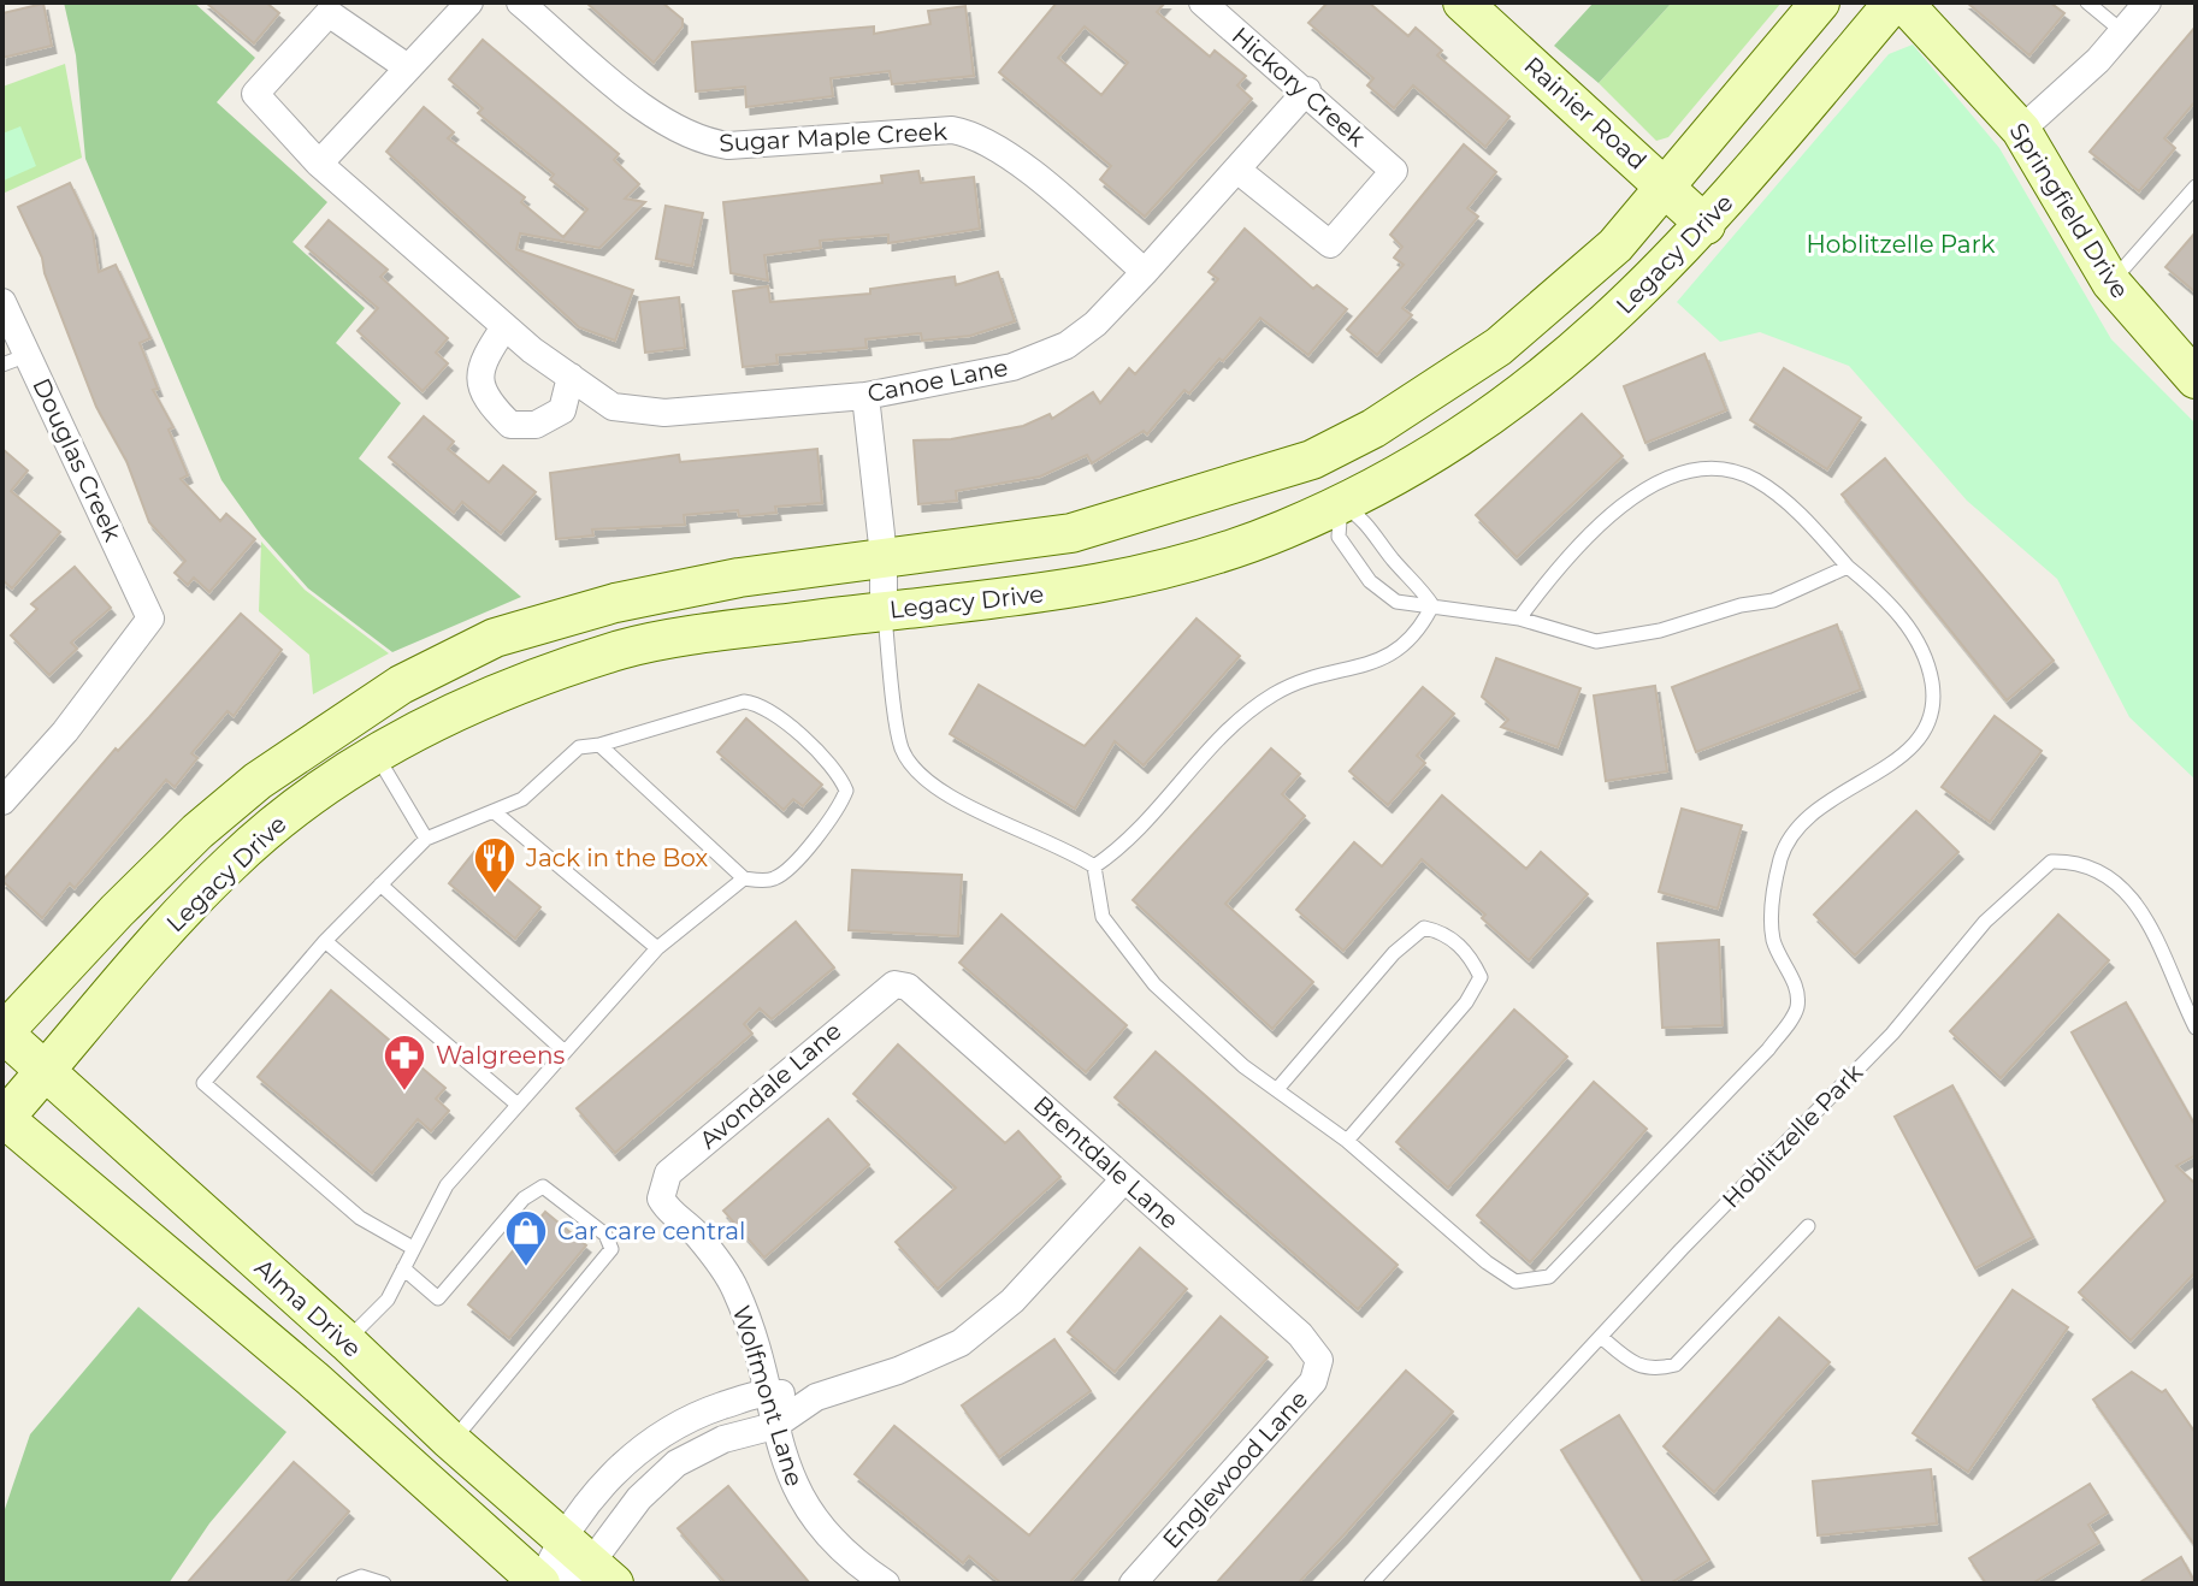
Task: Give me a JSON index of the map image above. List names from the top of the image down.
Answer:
{
  "streets": {
    "main road": [
      "Rainier Road",
      "Springfield Drive",
      "Legacy Drive",
      "Alma Drive"
    ],
    "street": [
      "Hickory Creek",
      "Sugar Maple Creek",
      "Canoe Lane",
      "Douglas Creek",
      "Avondale Lane",
      "Brentdale Lane",
      "Wolfmont Lane",
      "Englewood Lane"
    ],
    "lane": ["Hoblitzelle Park"]
  },
  "crossings": [
    ["Hickory Creek", "Canoe Lane"],
    ["Rainier Road", "Legacy Drive"],
    ["Sugar Maple Creek", "Canoe Lane"],
    ["Legacy Drive", "Alma Drive"],
    ["Avondale Lane", "Brentdale Lane"],
    ["Avondale Lane", "Wolfmont Lane"],
    ["Brentdale Lane", "Englewood Lane"]
  ],
  "parks": ["Hoblitzelle Park"],
  "places": {
    "restaurant": ["Jack in the Box"],
    "pharmacy": ["Walgreens"],
    "shop": ["Car care central"]
  }
}
